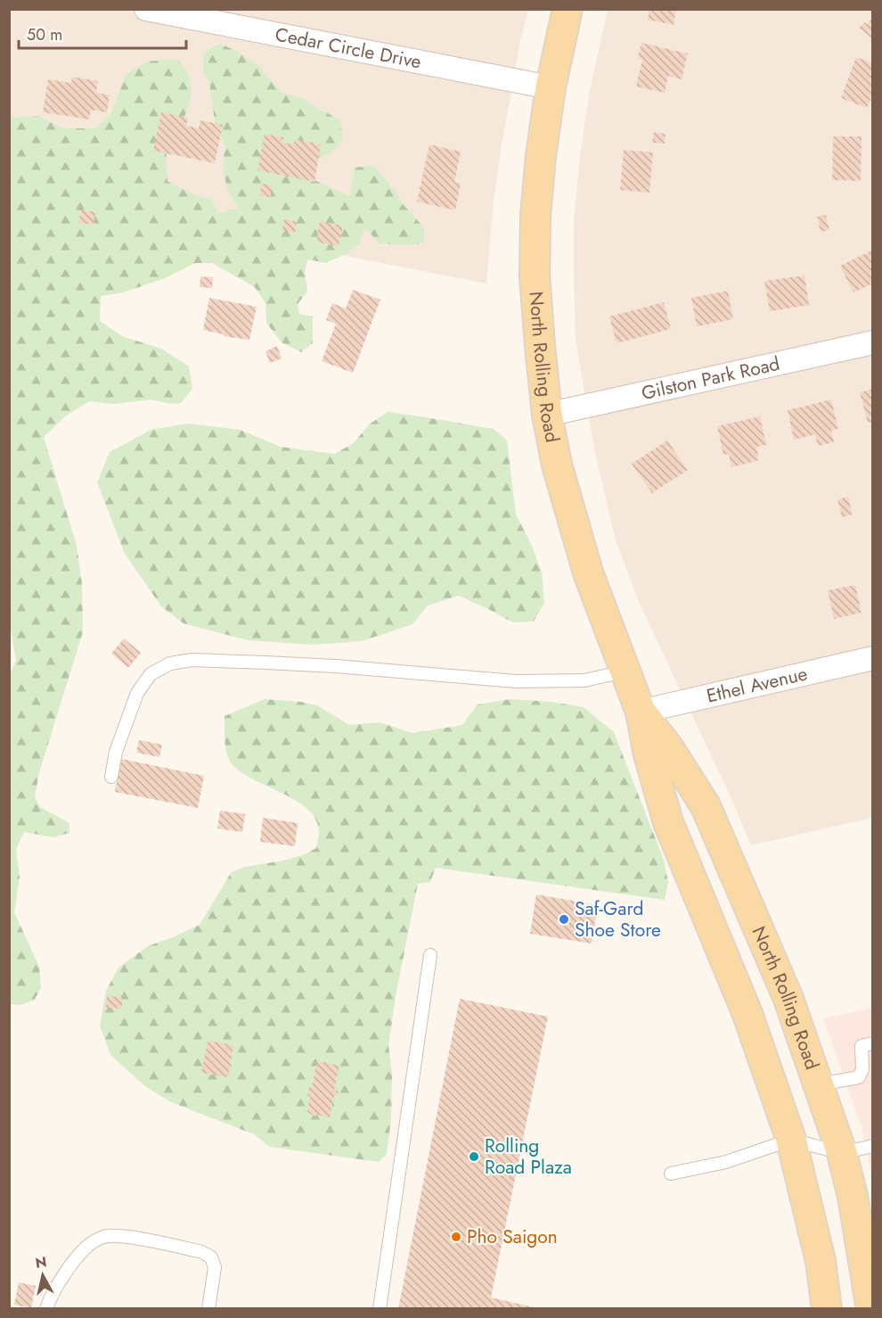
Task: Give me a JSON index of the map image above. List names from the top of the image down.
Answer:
{
  "streets": {
    "main road": ["North Rolling Road"],
    "street": ["Cedar Circle Drive", "Gilston Park Road", "Ethel Avenue"]
  },
  "crossings": [
    ["Cedar Circle Drive", "North Rolling Road"],
    ["North Rolling Road", "Gilston Park Road"],
    ["North Rolling Road", "Ethel Avenue"]
  ],
  "places": ["Saf-Gard Shoe Store", "Rolling Road Plaza", "Pho Saigon"],
  "scale_bar": "50 m",
  "north": "top"
}
